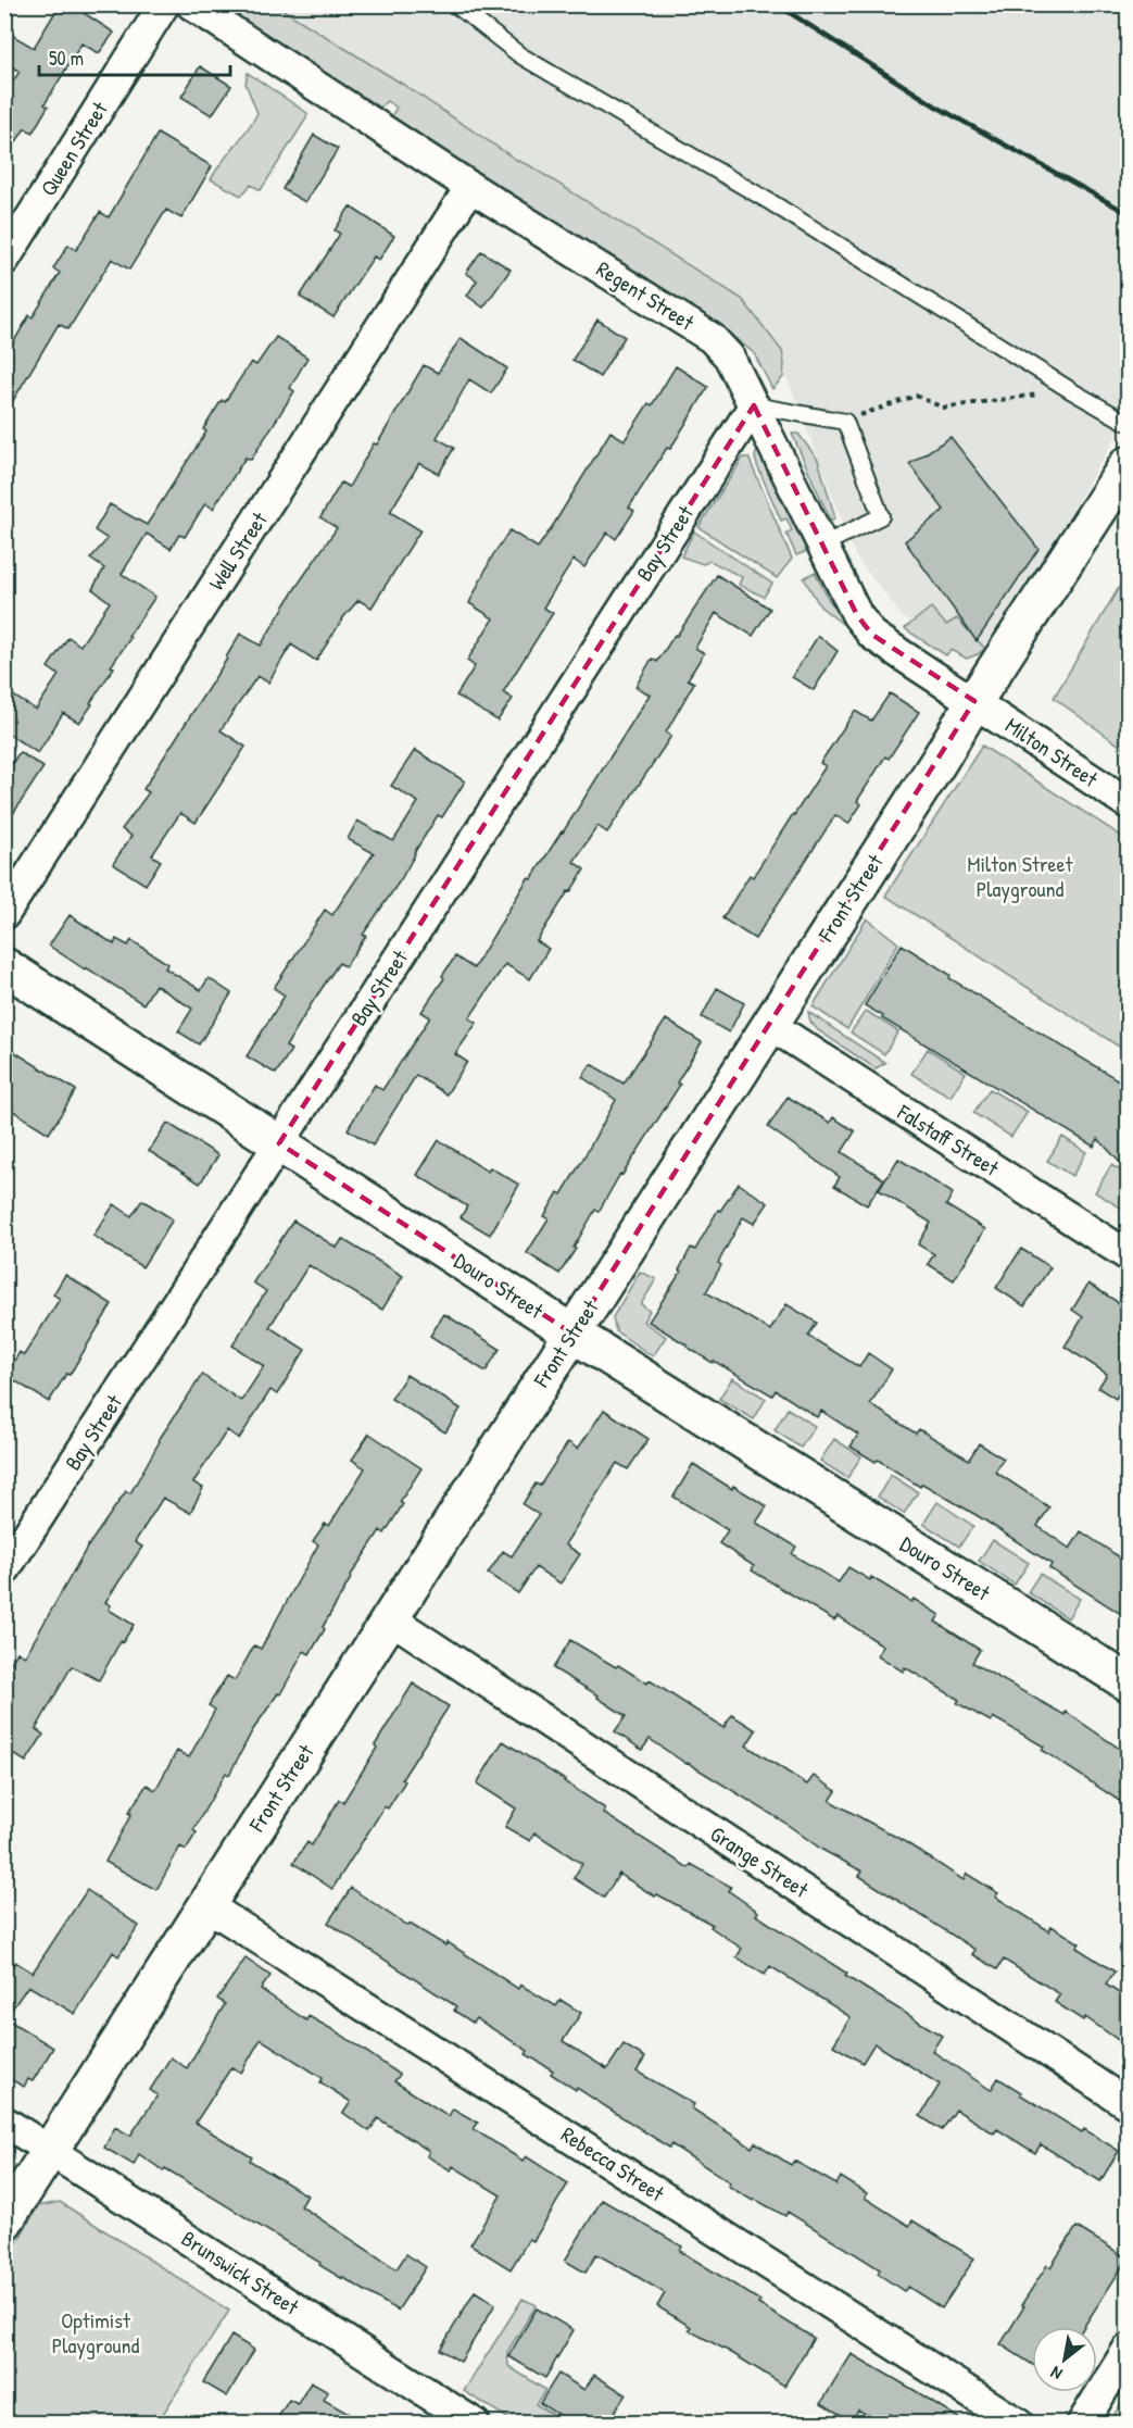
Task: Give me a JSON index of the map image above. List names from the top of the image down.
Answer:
{
  "streets": {
    "street": [
      "Queen Street",
      "Regent Street",
      "Bay Street",
      "Well Street",
      "Milton Street",
      "Front Street",
      "Falstaff Street",
      "Douro Street",
      "Grange Street",
      "Rebecca Street",
      "Brunswick Street"
    ]
  },
  "crossings": [
    ["Regent Street", "Bay Street"],
    ["Regent Street", "Well Street"],
    ["Regent Street", "Milton Street"],
    ["Regent Street", "Front Street"],
    ["Bay Street", "Douro Street"],
    ["Milton Street", "Front Street"],
    ["Front Street", "Falstaff Street"],
    ["Front Street", "Douro Street"],
    ["Front Street", "Grange Street"],
    ["Front Street", "Rebecca Street"],
    ["Front Street", "Brunswick Street"]
  ],
  "parks": ["Milton Street Playground", "Optimist Playground"],
  "scale_bar": "50 m",
  "north": "bottom left"
}
